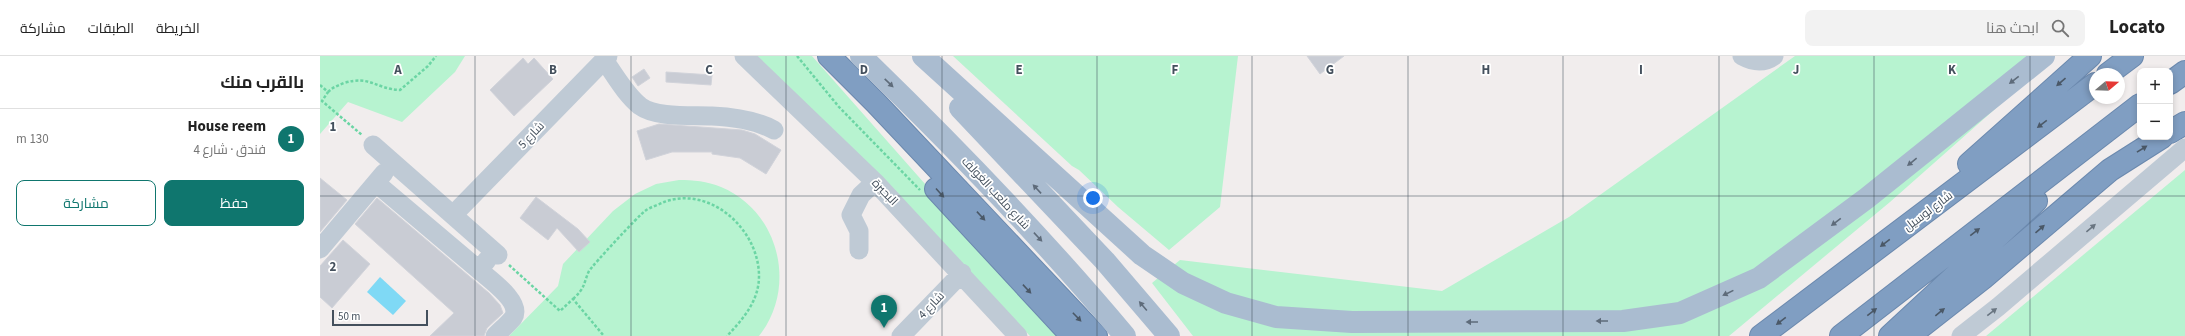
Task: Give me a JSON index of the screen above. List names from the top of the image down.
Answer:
{
  "streets": {
    "highway": ["شارع لوسيل"],
    "main road": ["شارع ملعب الغولف"],
    "street": ["شارع 5", "البحيرة", "شارع 4"]
  },
  "crossings": [
    ["البحيرة", "شارع 4"]
  ],
  "scale_bar": "50 m",
  "north": "right",
  "page": {
    "header": "Locato",
    "search": "ابحث هنا",
    "nav": ["الخريطة", "الطبقات", "مشاركة"],
    "heading": "بالقرب منك",
    "map_buttons": ["+", "−"],
    "list": [
      {
        "mark": "1",
        "name": "House reem",
        "note": "فندق · شارع 4",
        "value": "130 m"
      }
    ],
    "buttons": ["حفظ", "مشاركة"],
    "pins": "1",
    "scale": "50 m"
  },
  "grid": {
    "columns": [
      "A",
      "B",
      "C",
      "D",
      "E",
      "F",
      "G",
      "H",
      "I",
      "J",
      "K"
    ],
    "rows": ["1", "2"]
  }
}
